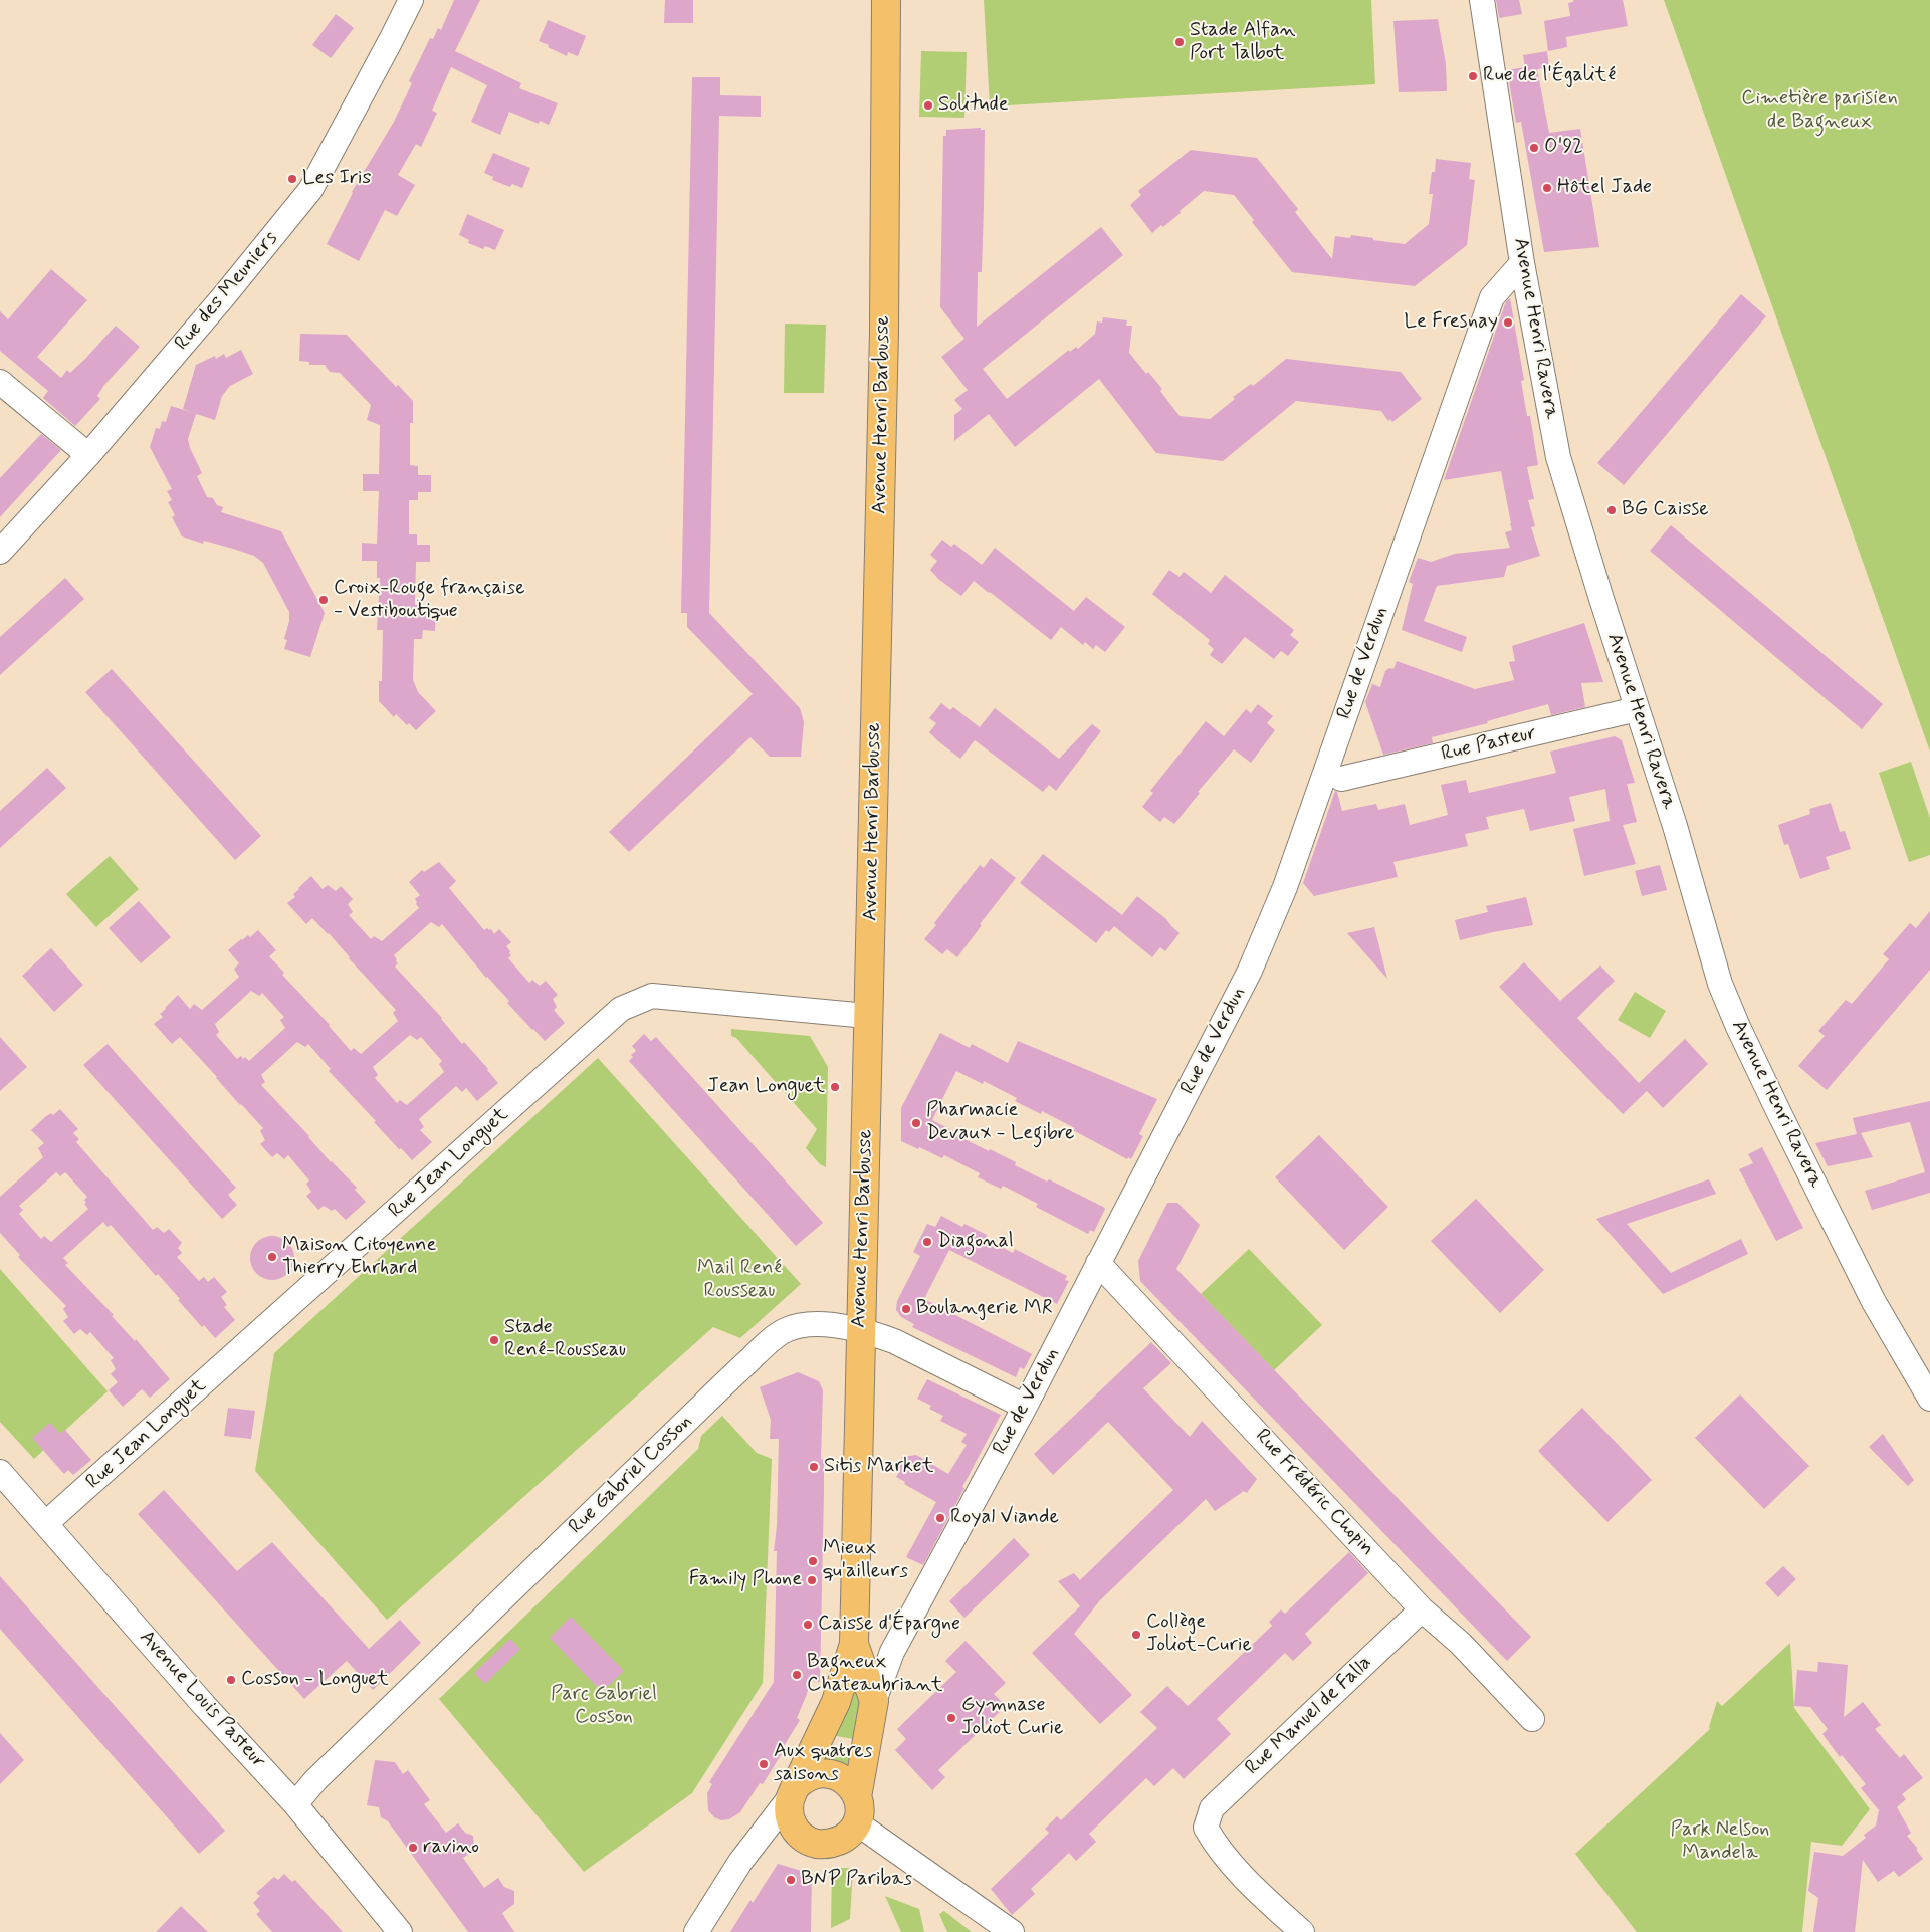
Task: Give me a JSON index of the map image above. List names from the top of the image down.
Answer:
{
  "streets": {
    "main road": ["Avenue Henri Barbusse", "Rue de Verdun"],
    "street": [
      "Rue des Meuniers",
      "Avenue Henri Ravera",
      "Rue Pasteur",
      "Rue Jean Longuet",
      "Rue Gabriel Cosson",
      "Rue Frédéric Chopin",
      "Avenue Louis Pasteur",
      "Rue Manuel de Falla"
    ]
  },
  "crossings": [
    ["Avenue Henri Ravera", "Rue de Verdun"],
    ["Avenue Henri Ravera", "Rue Pasteur"],
    ["Avenue Henri Barbusse", "Rue de Verdun"],
    ["Avenue Henri Barbusse", "Rue Jean Longuet"],
    ["Avenue Henri Barbusse", "Rue Gabriel Cosson"],
    ["Rue de Verdun", "Rue Gabriel Cosson"],
    ["Rue de Verdun", "Rue Frédéric Chopin"],
    ["Rue Jean Longuet", "Avenue Louis Pasteur"],
    ["Rue Gabriel Cosson", "Avenue Louis Pasteur"],
    ["Rue Frédéric Chopin", "Rue Manuel de Falla"]
  ],
  "parks": [
    "Cimetière parisien de Bagneux",
    "Mail René Rousseau",
    "Parc Gabriel Cosson",
    "Park Nelson Mandela"
  ],
  "places": [
    "Stade Alfan Port Talbot",
    "Rue de l'Égalité",
    "Solitude",
    "O'92",
    "Les Iris",
    "Hôtel Jade",
    "Le Fresnay",
    "BG Caisse",
    "Croix-Rouge française - Vestiboutique",
    "Jean Longuet",
    "Pharmacie Devaux - Legibre",
    "Diagonal",
    "Maison Citoyenne Thierry Ehrhard",
    "Boulangerie MR",
    "Stade René-Rousseau",
    "Sitis Market",
    "Royal Viande",
    "Mieux qu'ailleurs",
    "Family Phone",
    "Caisse d'Épargne",
    "Collège Joliot-Curie",
    "Bagneux Chateaubriant",
    "Cosson - Longuet",
    "Gymnase Joliot Curie",
    "Aux quatres saisons",
    "ravino",
    "BNP Paribas"
  ]
}
